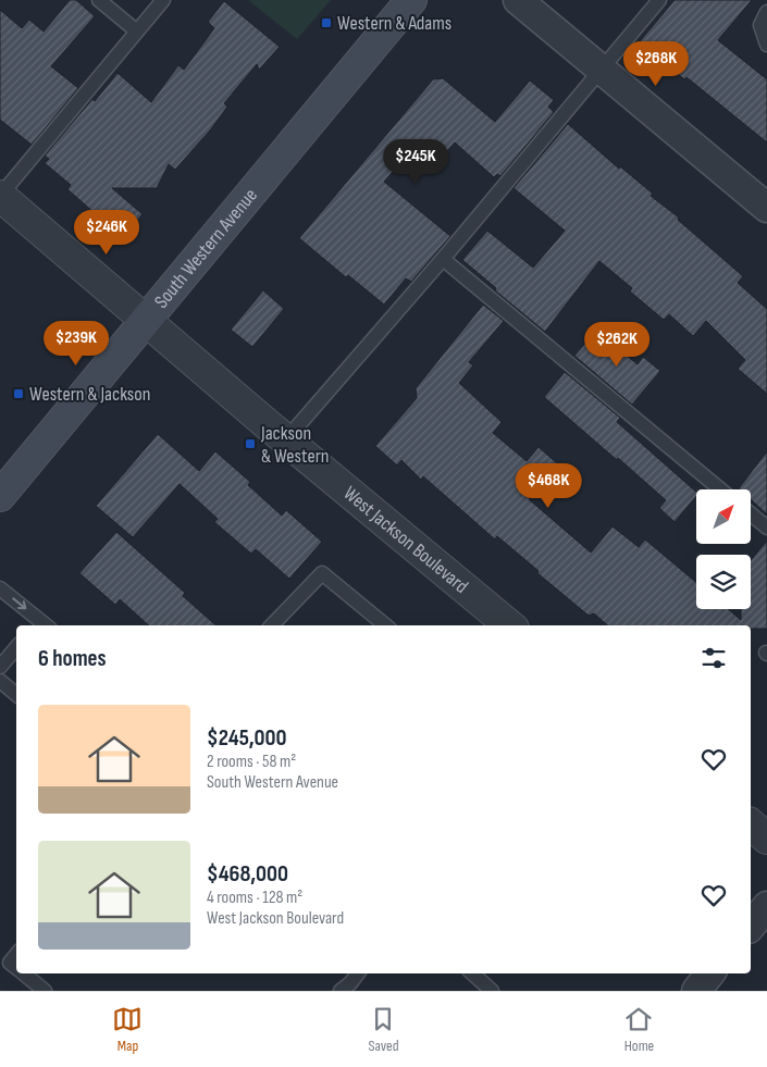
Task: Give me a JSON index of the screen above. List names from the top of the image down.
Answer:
{
  "streets": {
    "main road": ["South Western Avenue"],
    "street": ["West Jackson Boulevard"]
  },
  "crossings": [
    ["South Western Avenue", "West Jackson Boulevard"]
  ],
  "places": {
    "transit": ["Western & Adams", "Western & Jackson", "Jackson & Western"]
  },
  "north": "top right",
  "page": {
    "price": [
      "$268K",
      "$245K",
      "$246K",
      "$239K",
      "$262K",
      "$468K"
    ],
    "heading": "6 homes",
    "list": [
      {
        "name": "$245,000",
        "note": "2 rooms · 58 m² · South Western Avenue"
      },
      {
        "name": "$468,000",
        "note": "4 rooms · 128 m² · West Jackson Boulevard"
      }
    ],
    "tabs": ["Map", "Saved", "Home"]
  }
}
